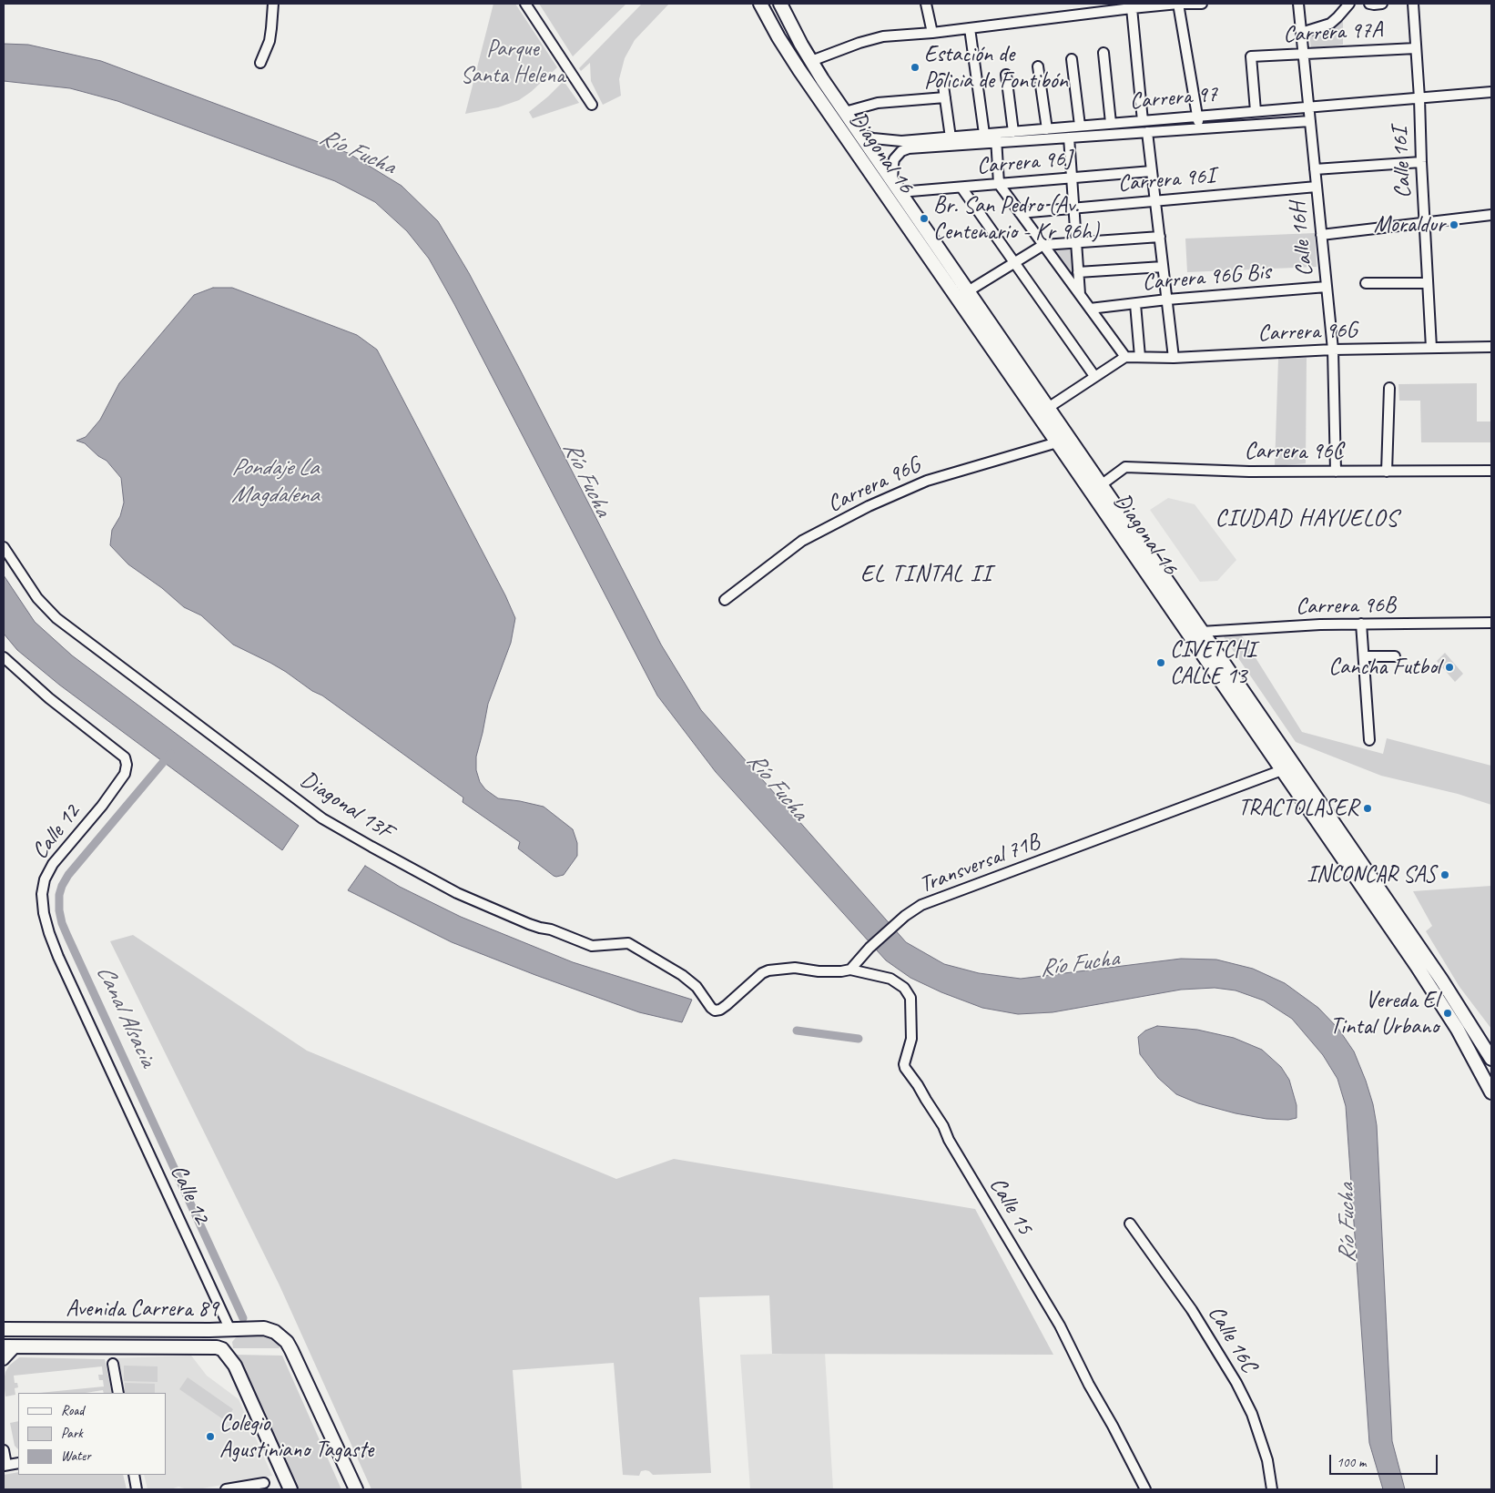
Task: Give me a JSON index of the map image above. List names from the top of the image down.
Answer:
{
  "streets": {
    "main road": ["Diagonal 16", "Avenida Carrera 89"],
    "street": [
      "Carrera 97A",
      "Carrera 97",
      "Carrera 96J",
      "Calle 16I",
      "Carrera 96I",
      "Calle 16H",
      "Carrera 96G Bis",
      "Carrera 96G",
      "Carrera 96C",
      "Carrera 96B",
      "Diagonal 13F",
      "Calle 12",
      "Transversal 71B",
      "Calle 15",
      "Calle 16C"
    ]
  },
  "crossings": [
    ["Carrera 97A", "Carrera 97"],
    ["Carrera 97A", "Calle 16I"],
    ["Carrera 97A", "Calle 16H"],
    ["Carrera 97", "Diagonal 16"],
    ["Carrera 97", "Calle 16I"],
    ["Carrera 97", "Calle 16H"],
    ["Diagonal 16", "Carrera 96J"],
    ["Diagonal 16", "Carrera 96G"],
    ["Diagonal 16", "Carrera 96C"],
    ["Diagonal 16", "Carrera 96B"],
    ["Diagonal 16", "Transversal 71B"],
    ["Calle 16I", "Carrera 96G"],
    ["Carrera 96I", "Calle 16H"],
    ["Calle 16H", "Carrera 96G Bis"],
    ["Calle 16H", "Carrera 96G"],
    ["Calle 16H", "Carrera 96C"],
    ["Diagonal 13F", "Transversal 71B"],
    ["Diagonal 13F", "Calle 15"],
    ["Calle 12", "Avenida Carrera 89"],
    ["Transversal 71B", "Calle 15"]
  ],
  "districts": ["CIUDAD HAYUELOS", "EL TINTAL II"],
  "water": ["Río Fucha", "Pondaje La Magdalena", "Canal Alsacia"],
  "parks": ["Parque Santa Helena"],
  "places": [
    "Estación de Policia de Fontibón",
    "Br. San Pedro (Av. Centenario - Kr 96h)",
    "Moraldur",
    "CIVETCHI CALLE 13",
    "Cancha Futbol",
    "TRACTOLASER",
    "INCONCAR SAS",
    "Vereda El Tintal Urbano",
    "Colegio Agustiniano Tagaste"
  ],
  "legend": ["Road", "Park", "Water"],
  "scale_bar": "100 m"
}
